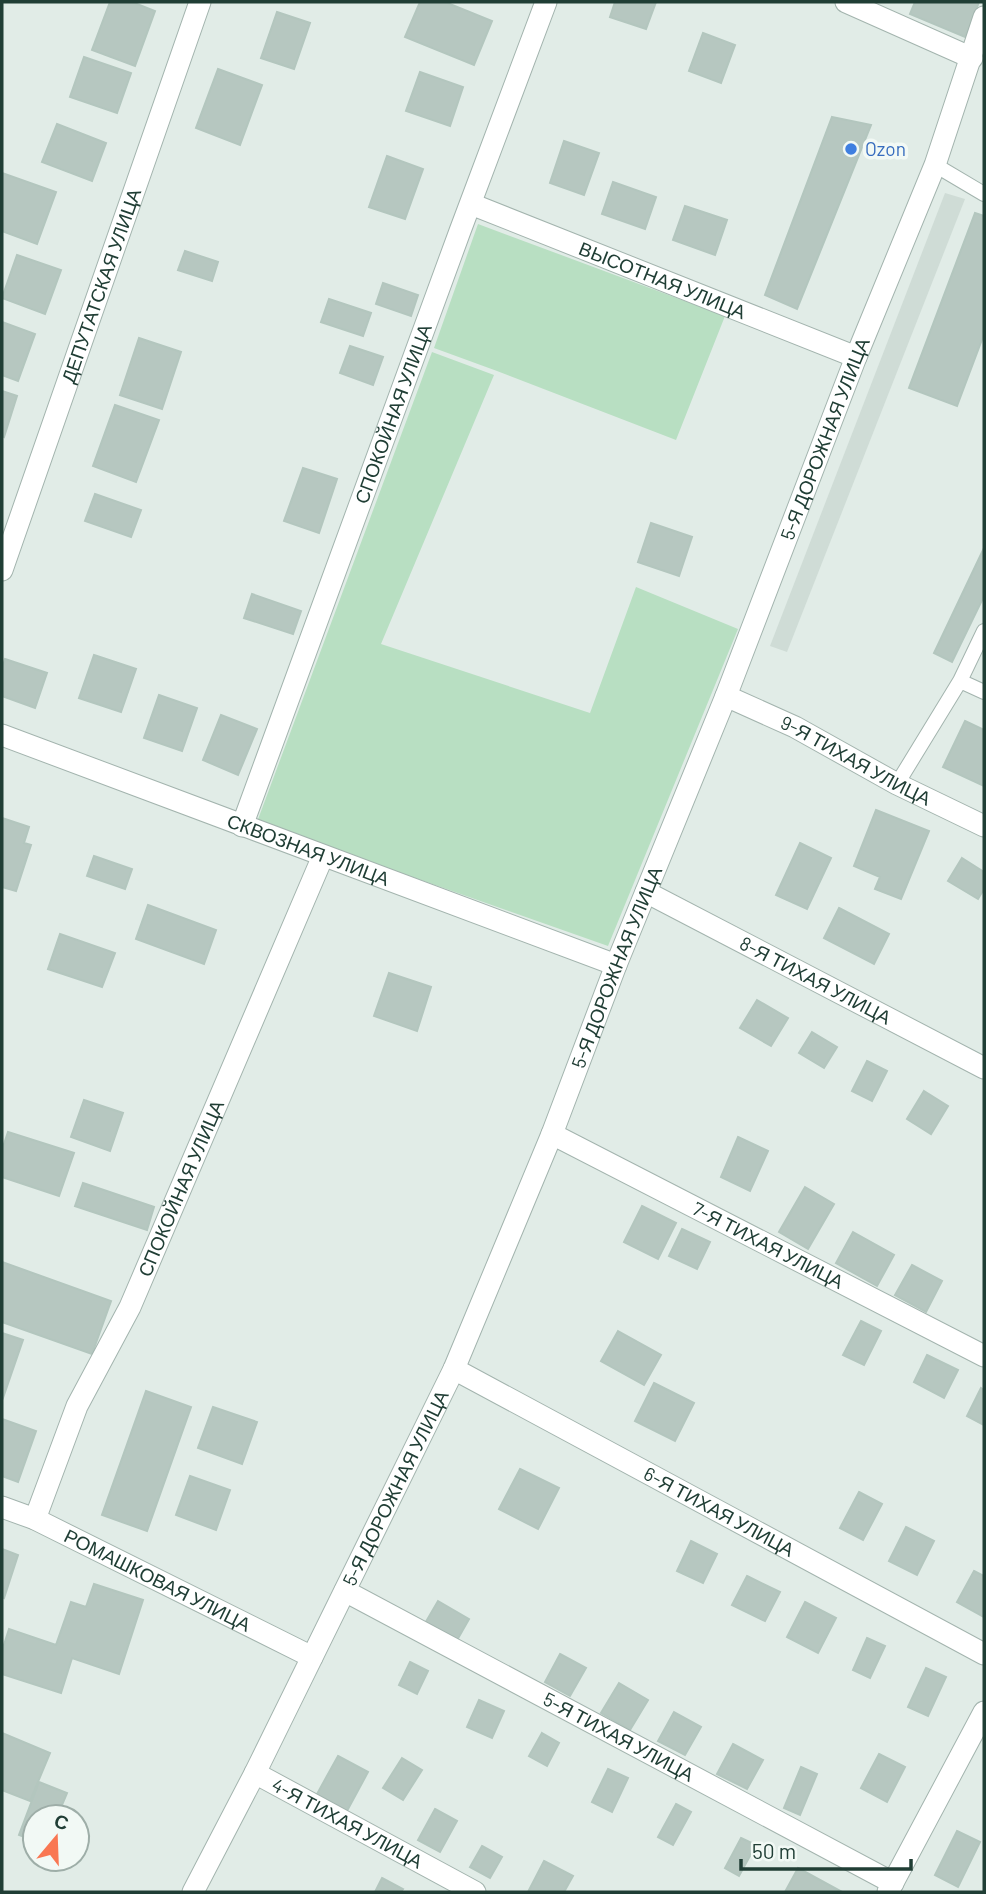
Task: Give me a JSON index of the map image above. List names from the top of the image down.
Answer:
{
  "streets": {
    "street": [
      "ВЫСОТНАЯ УЛИЦА",
      "ДЕПУТАТСКАЯ УЛИЦА",
      "СПОКОЙНАЯ УЛИЦА",
      "5-Я ДОРОЖНАЯ УЛИЦА",
      "9-Я ТИХАЯ УЛИЦА",
      "СКВОЗНАЯ УЛИЦА",
      "8-Я ТИХАЯ УЛИЦА",
      "7-Я ТИХАЯ УЛИЦА",
      "6-Я ТИХАЯ УЛИЦА",
      "РОМАШКОВАЯ УЛИЦА",
      "5-Я ТИХАЯ УЛИЦА",
      "4-Я ТИХАЯ УЛИЦА"
    ]
  },
  "crossings": [
    ["ВЫСОТНАЯ УЛИЦА", "СПОКОЙНАЯ УЛИЦА"],
    ["ВЫСОТНАЯ УЛИЦА", "5-Я ДОРОЖНАЯ УЛИЦА"],
    ["СПОКОЙНАЯ УЛИЦА", "СКВОЗНАЯ УЛИЦА"],
    ["СПОКОЙНАЯ УЛИЦА", "РОМАШКОВАЯ УЛИЦА"],
    ["5-Я ДОРОЖНАЯ УЛИЦА", "9-Я ТИХАЯ УЛИЦА"],
    ["5-Я ДОРОЖНАЯ УЛИЦА", "СКВОЗНАЯ УЛИЦА"],
    ["5-Я ДОРОЖНАЯ УЛИЦА", "8-Я ТИХАЯ УЛИЦА"],
    ["5-Я ДОРОЖНАЯ УЛИЦА", "7-Я ТИХАЯ УЛИЦА"],
    ["5-Я ДОРОЖНАЯ УЛИЦА", "6-Я ТИХАЯ УЛИЦА"],
    ["5-Я ДОРОЖНАЯ УЛИЦА", "РОМАШКОВАЯ УЛИЦА"],
    ["5-Я ДОРОЖНАЯ УЛИЦА", "5-Я ТИХАЯ УЛИЦА"],
    ["5-Я ДОРОЖНАЯ УЛИЦА", "4-Я ТИХАЯ УЛИЦА"]
  ],
  "places": ["Ozon"],
  "scale_bar": "50 m",
  "north": "top"
}
